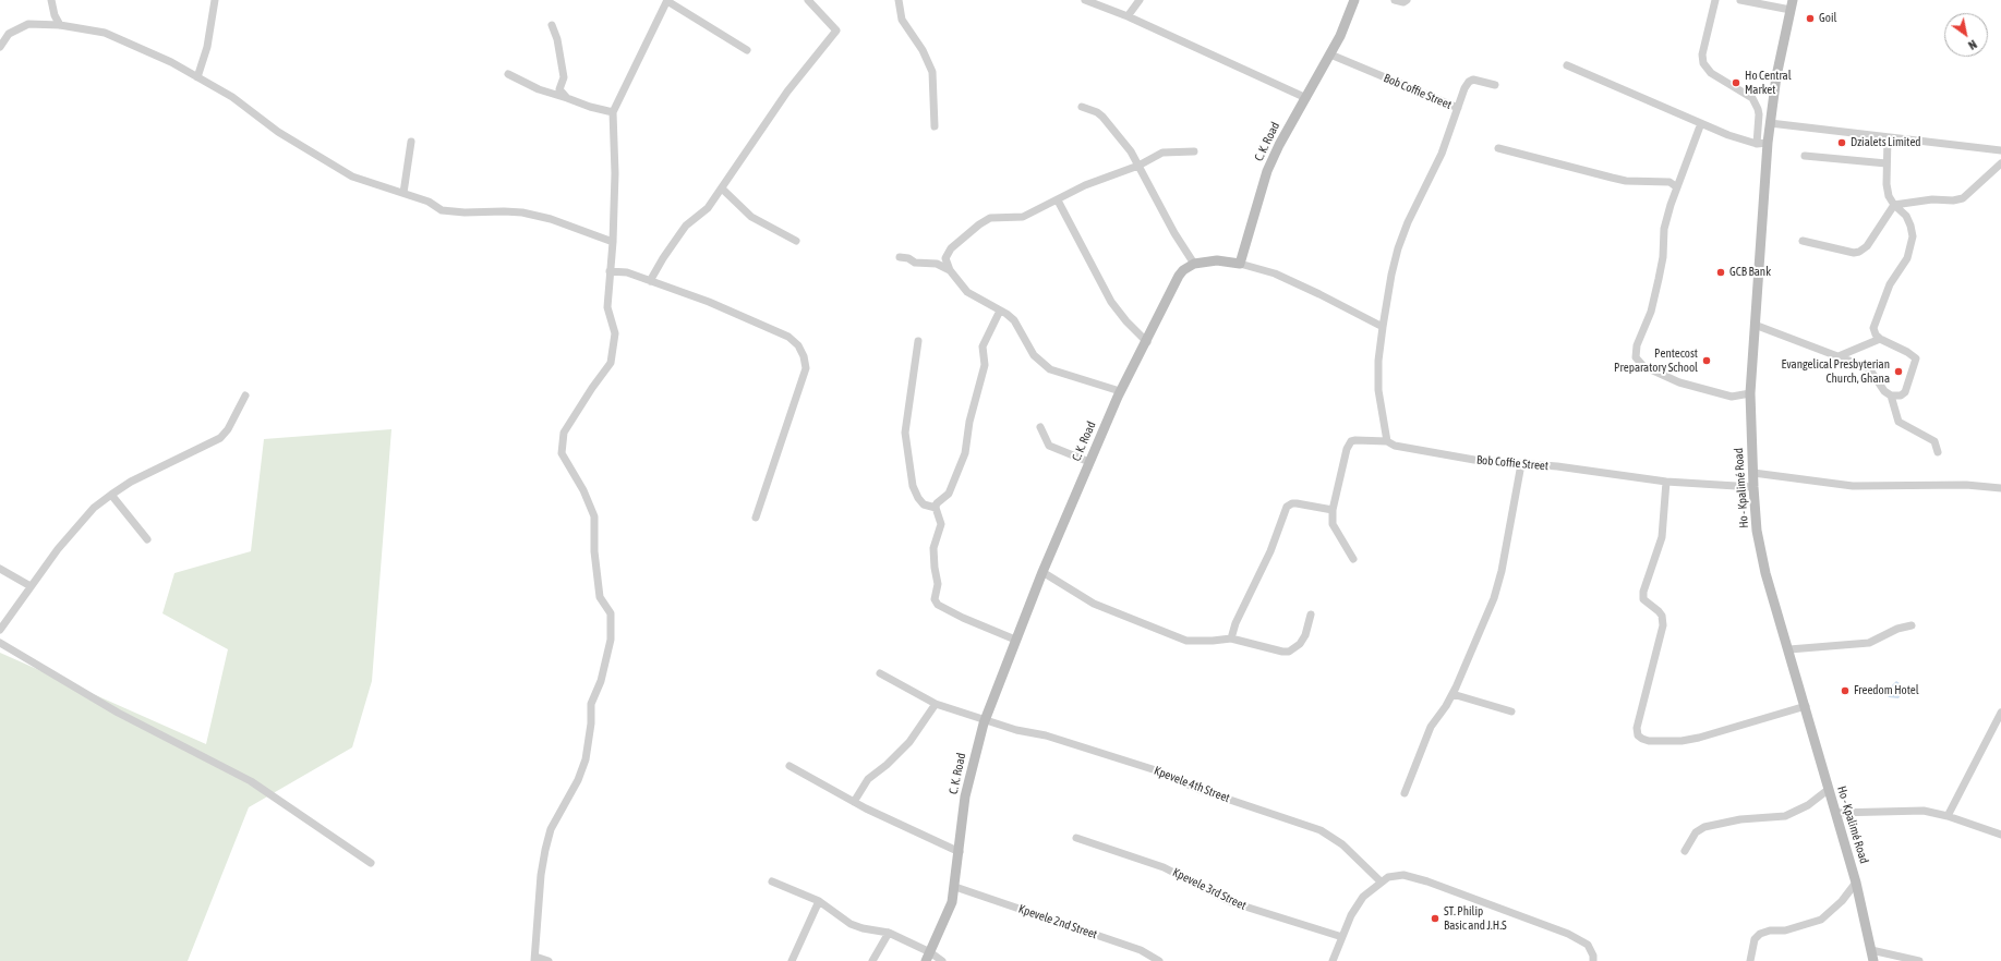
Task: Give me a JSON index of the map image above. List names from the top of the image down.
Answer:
{
  "streets": {
    "street": [
      "Bob Coffie Street",
      "C. K. Road",
      "Ho - Kpalimé Road",
      "Kpevele 4th Street",
      "Kpevele 3rd Street",
      "Kpevele 2nd Street"
    ]
  },
  "crossings": [
    ["Bob Coffie Street", "C. K. Road"],
    ["Bob Coffie Street", "Ho - Kpalimé Road"],
    ["C. K. Road", "Kpevele 4th Street"],
    ["C. K. Road", "Kpevele 2nd Street"]
  ],
  "places": [
    "Goil",
    "Ho Central Market",
    "Dzialets Limited",
    "GCB Bank",
    "Pentecost Preparatory School",
    "Evangelical Presbyterian Church, Ghana",
    "Freedom Hotel",
    "ST. Philip Basic and J.H.S"
  ],
  "north": "bottom right"
}
